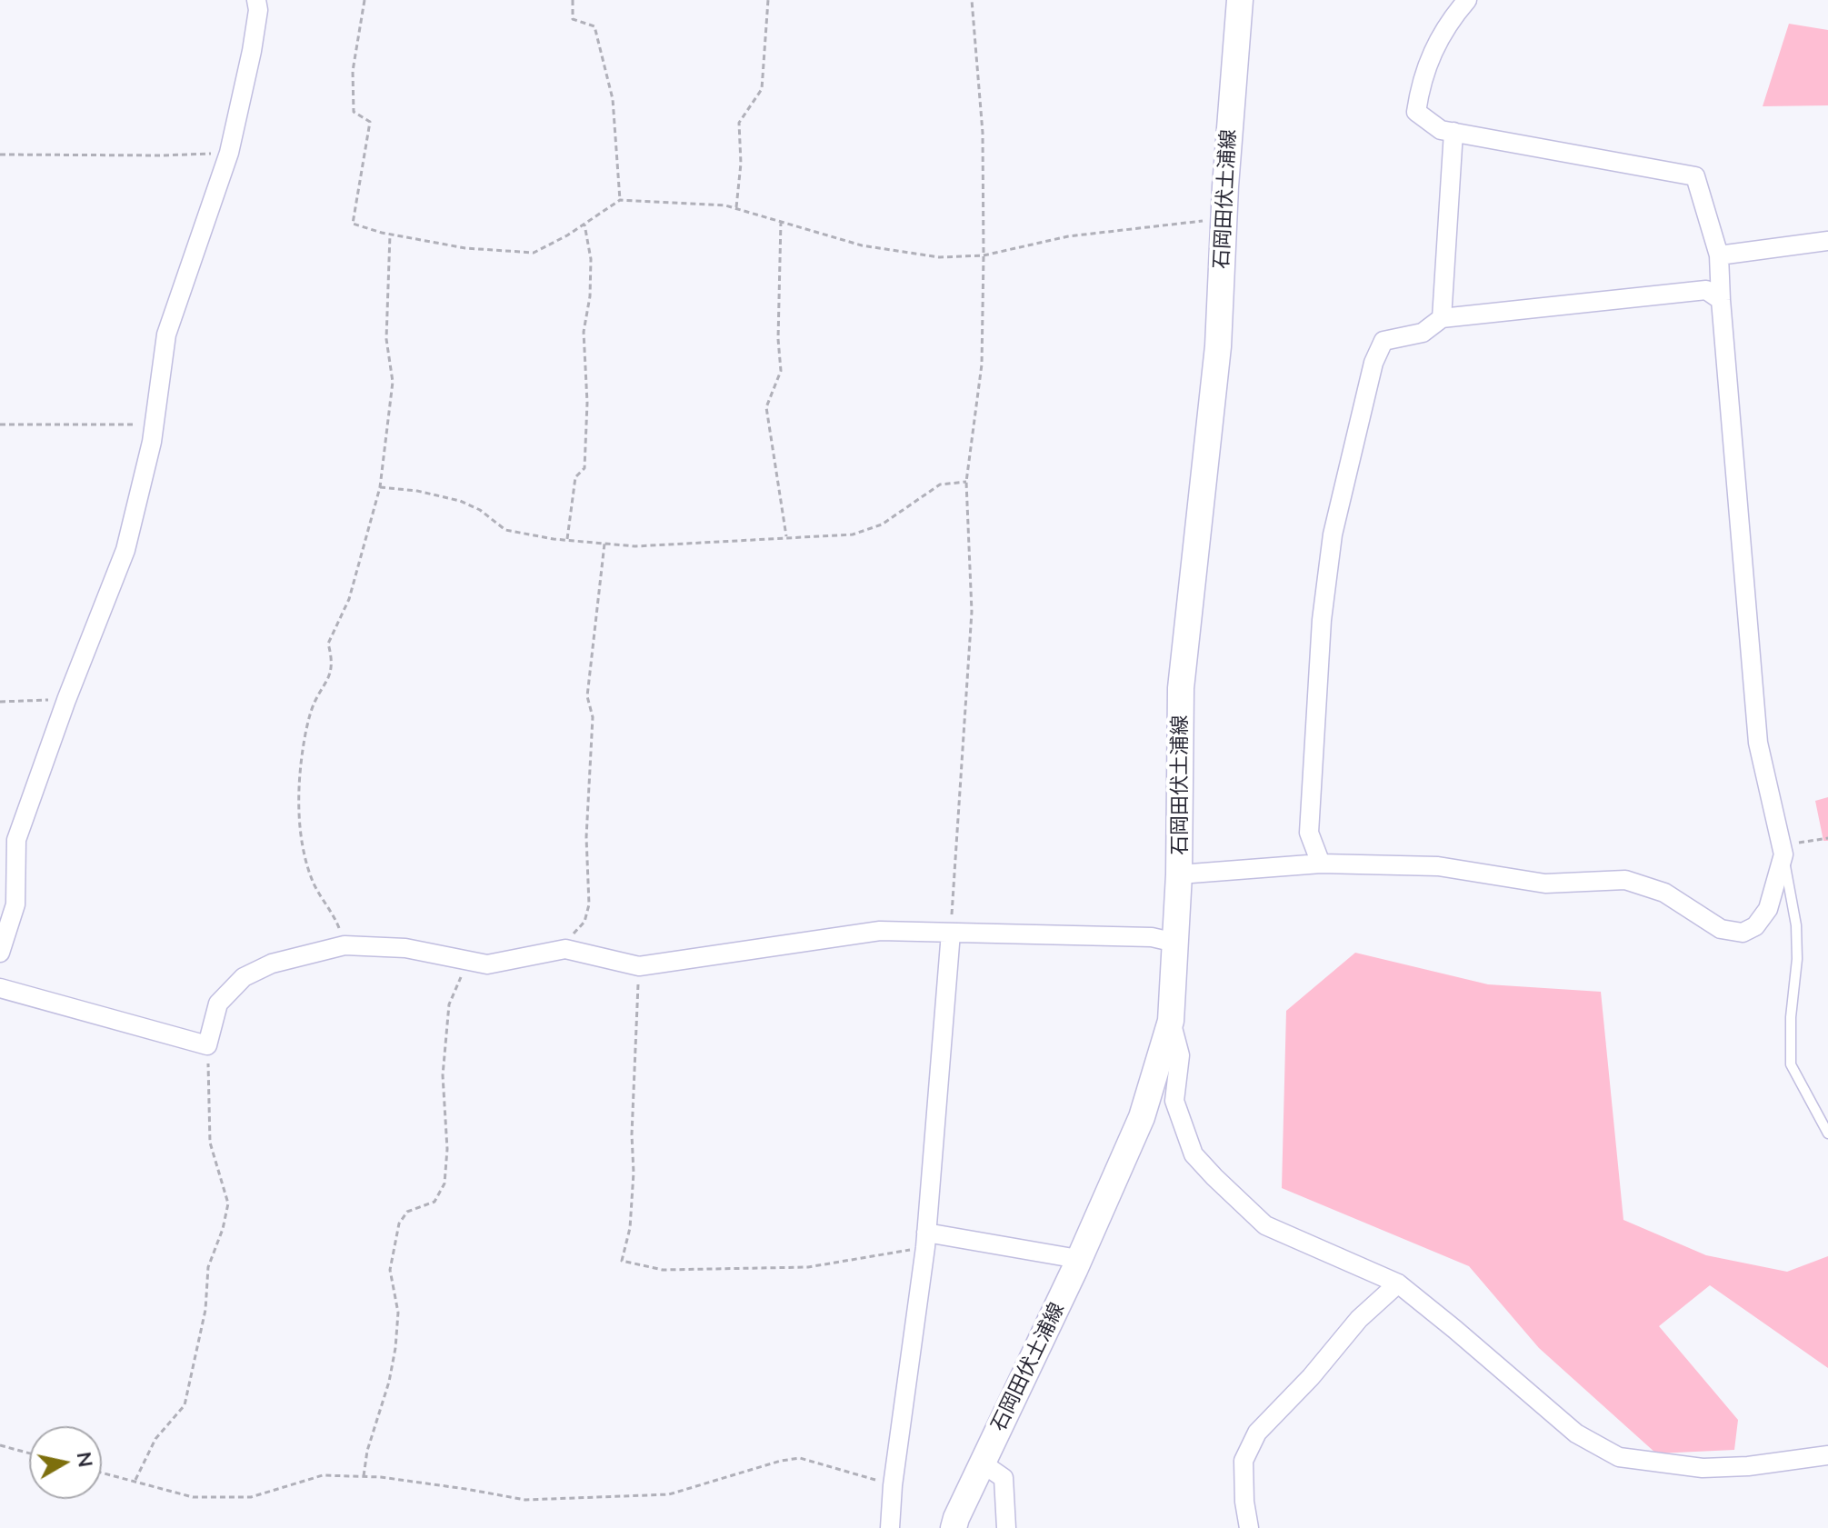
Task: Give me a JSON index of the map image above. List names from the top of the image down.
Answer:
{
  "streets": {
    "main road": ["石岡田伏土浦線"]
  },
  "north": "right"
}
